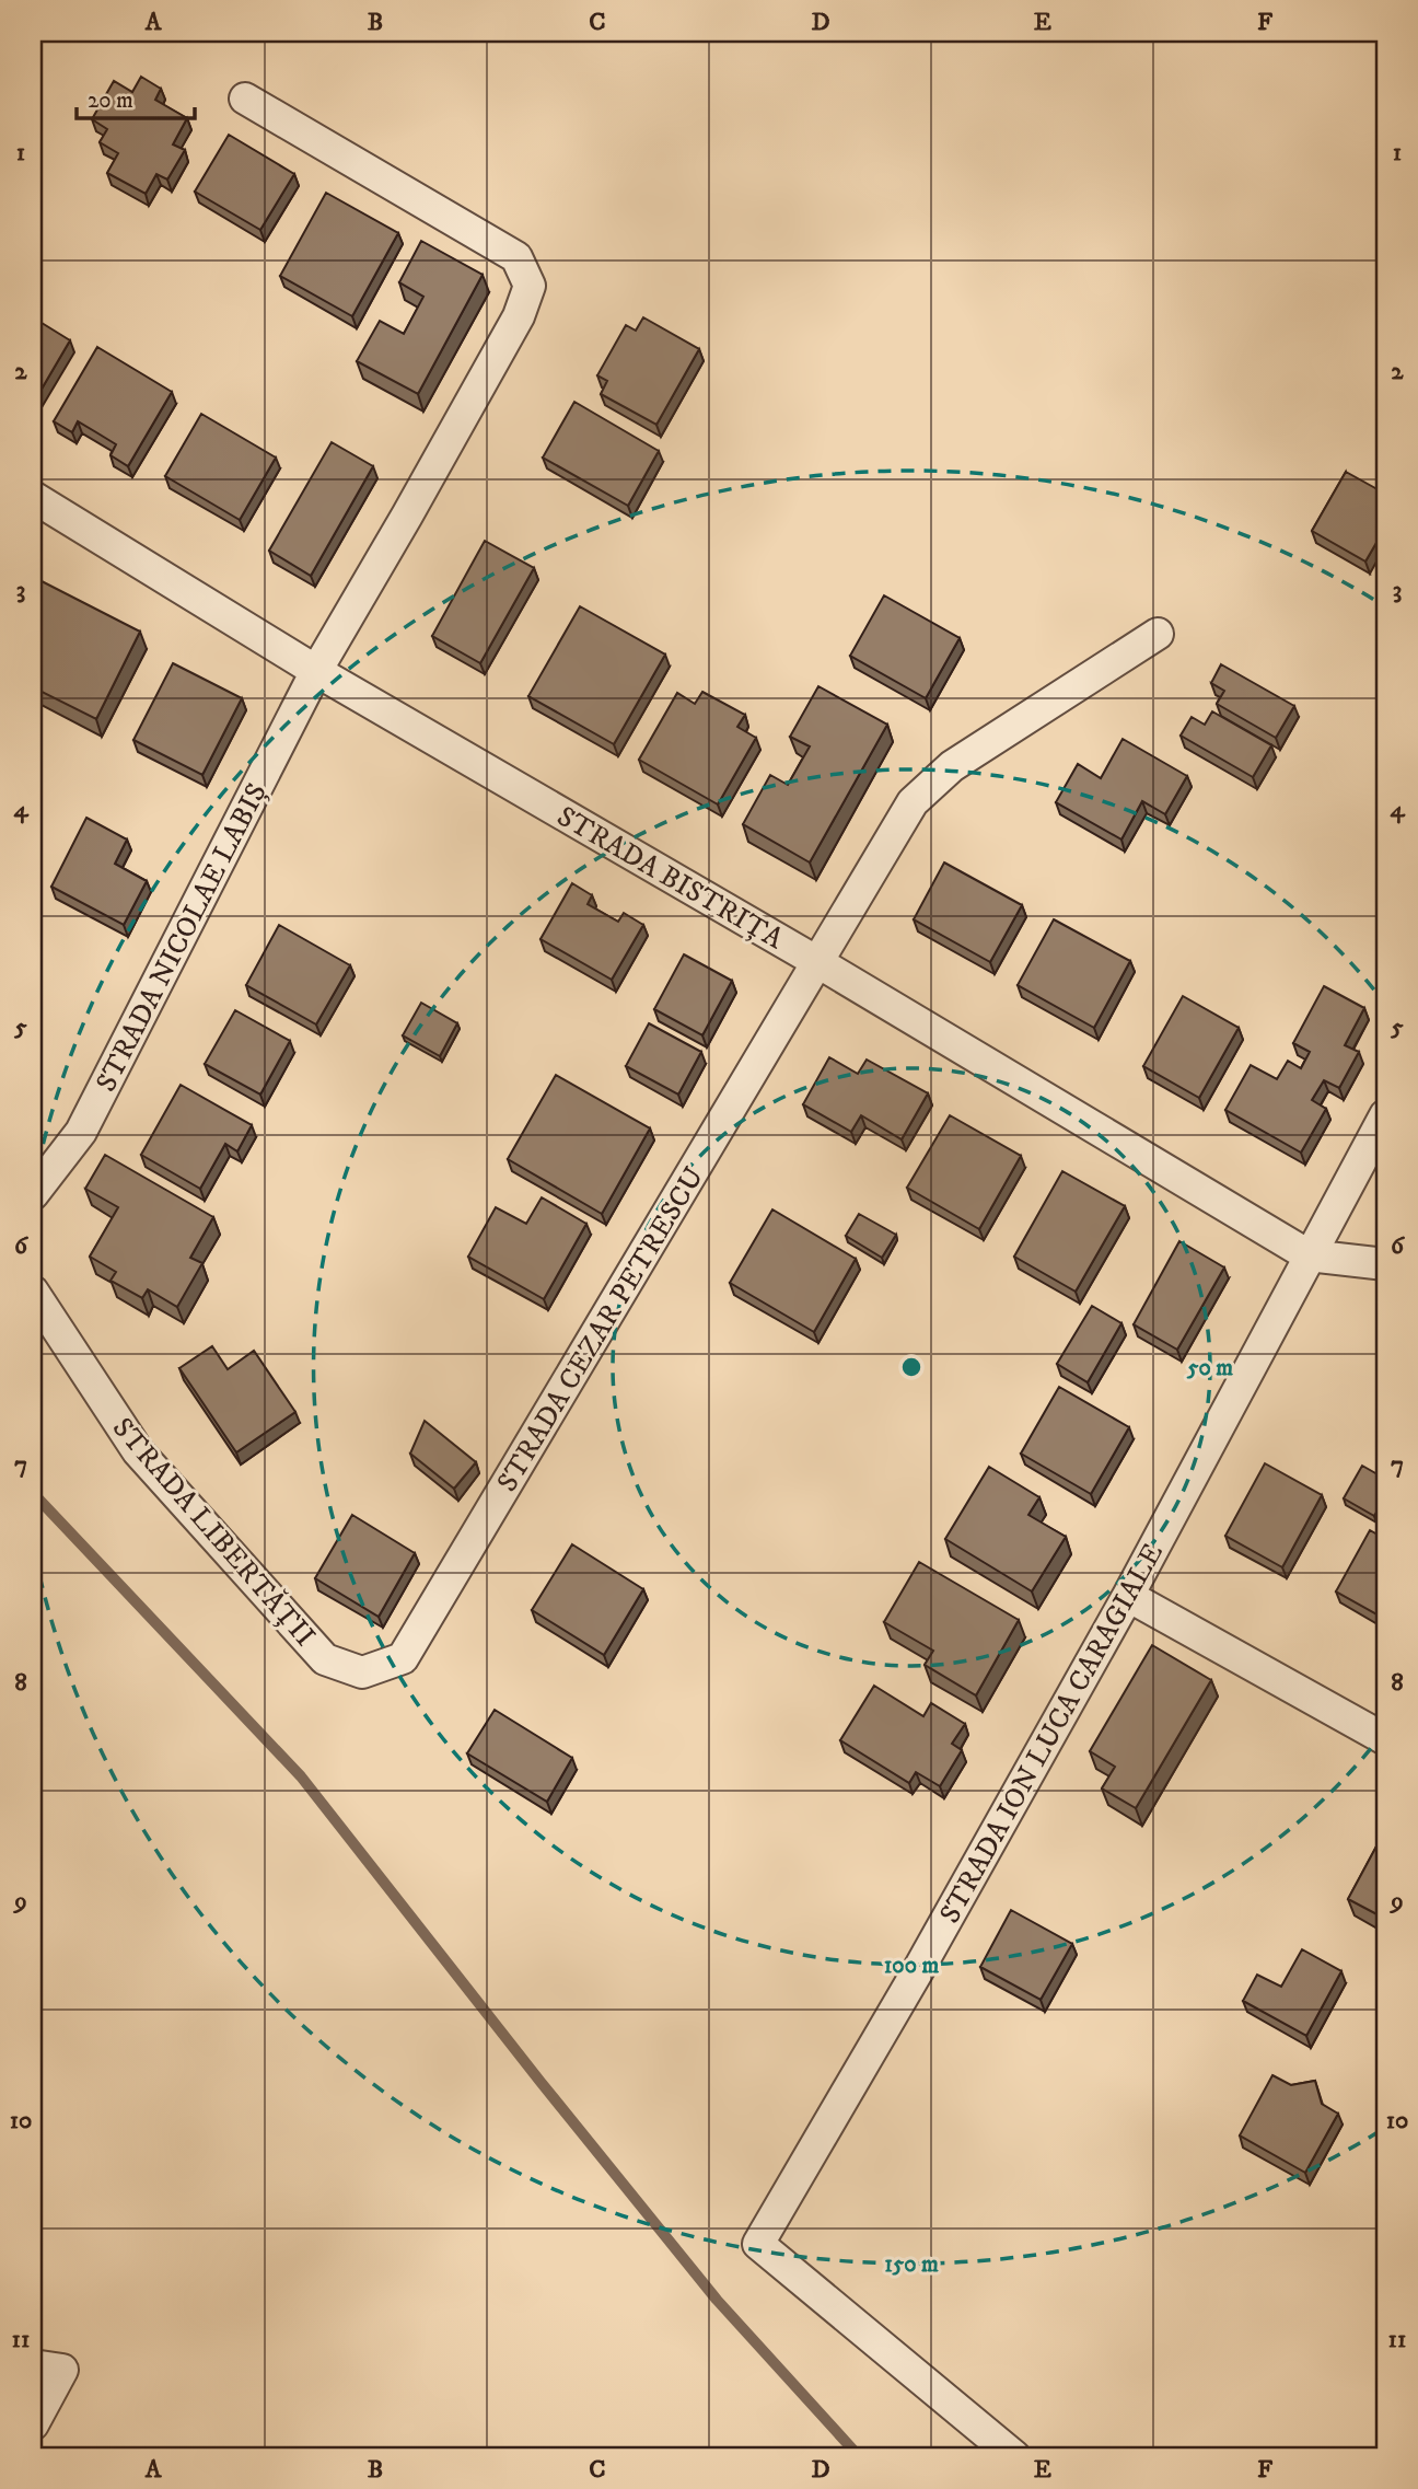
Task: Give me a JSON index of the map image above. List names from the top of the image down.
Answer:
{
  "streets": {
    "street": [
      "STRADA BISTRIȚA",
      "STRADA NICOLAE LABIȘ",
      "STRADA CEZAR PETRESCU",
      "STRADA LIBERTĂȚII",
      "STRADA ION LUCA CARAGIALE"
    ]
  },
  "crossings": [
    ["STRADA BISTRIȚA", "STRADA NICOLAE LABIȘ"],
    ["STRADA BISTRIȚA", "STRADA CEZAR PETRESCU"],
    ["STRADA BISTRIȚA", "STRADA ION LUCA CARAGIALE"],
    ["STRADA CEZAR PETRESCU", "STRADA LIBERTĂȚII"]
  ],
  "scale_bar": "20 m",
  "grid": {
    "columns": [
      "A",
      "B",
      "C",
      "D",
      "E",
      "F"
    ],
    "rows": [
      "1",
      "2",
      "3",
      "4",
      "5",
      "6",
      "7",
      "8",
      "9",
      "10",
      "11"
    ]
  },
  "rings": ["50 m", "100 m", "150 m"]
}
